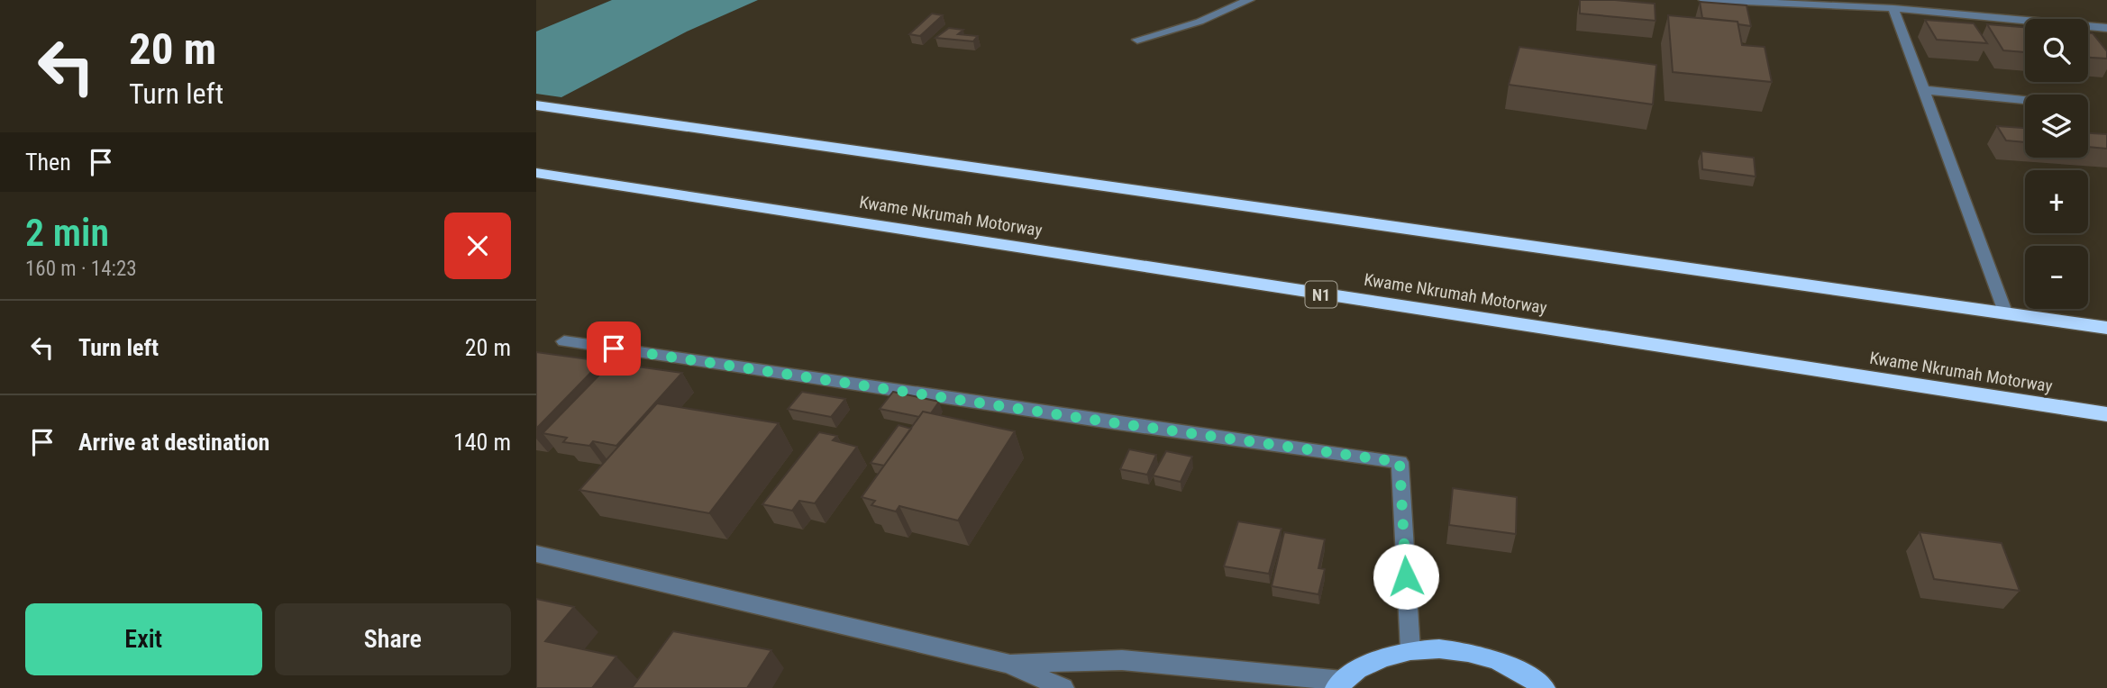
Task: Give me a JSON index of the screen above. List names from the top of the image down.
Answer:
{
  "streets": {
    "highway": ["Kwame Nkrumah Motorway", "N1"]
  },
  "page": {
    "turn": ["20 m", "Turn left"],
    "map_buttons": ["+", "−"],
    "then": "Then",
    "heading": ["2 min", "160 m · 14:23"],
    "list": [
      {
        "name": "Turn left",
        "value": "20 m"
      },
      {
        "name": "Arrive at destination",
        "value": "140 m"
      }
    ],
    "buttons": ["Exit", "Share"]
  }
}
